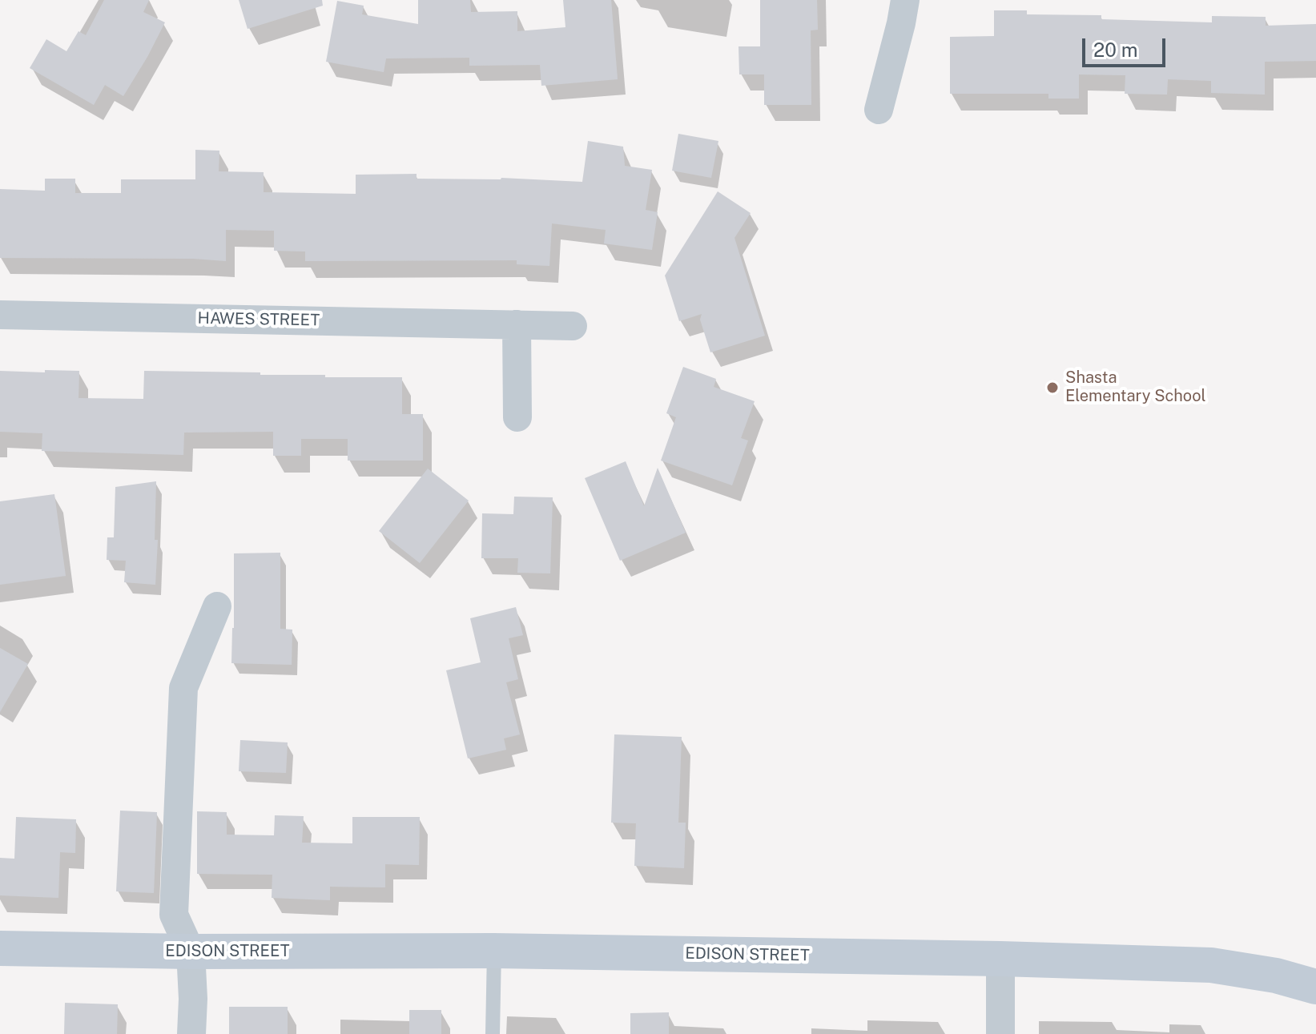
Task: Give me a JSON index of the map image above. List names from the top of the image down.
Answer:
{
  "streets": {
    "street": ["HAWES STREET", "EDISON STREET"]
  },
  "places": ["Shasta Elementary School"],
  "scale_bar": "20 m"
}
